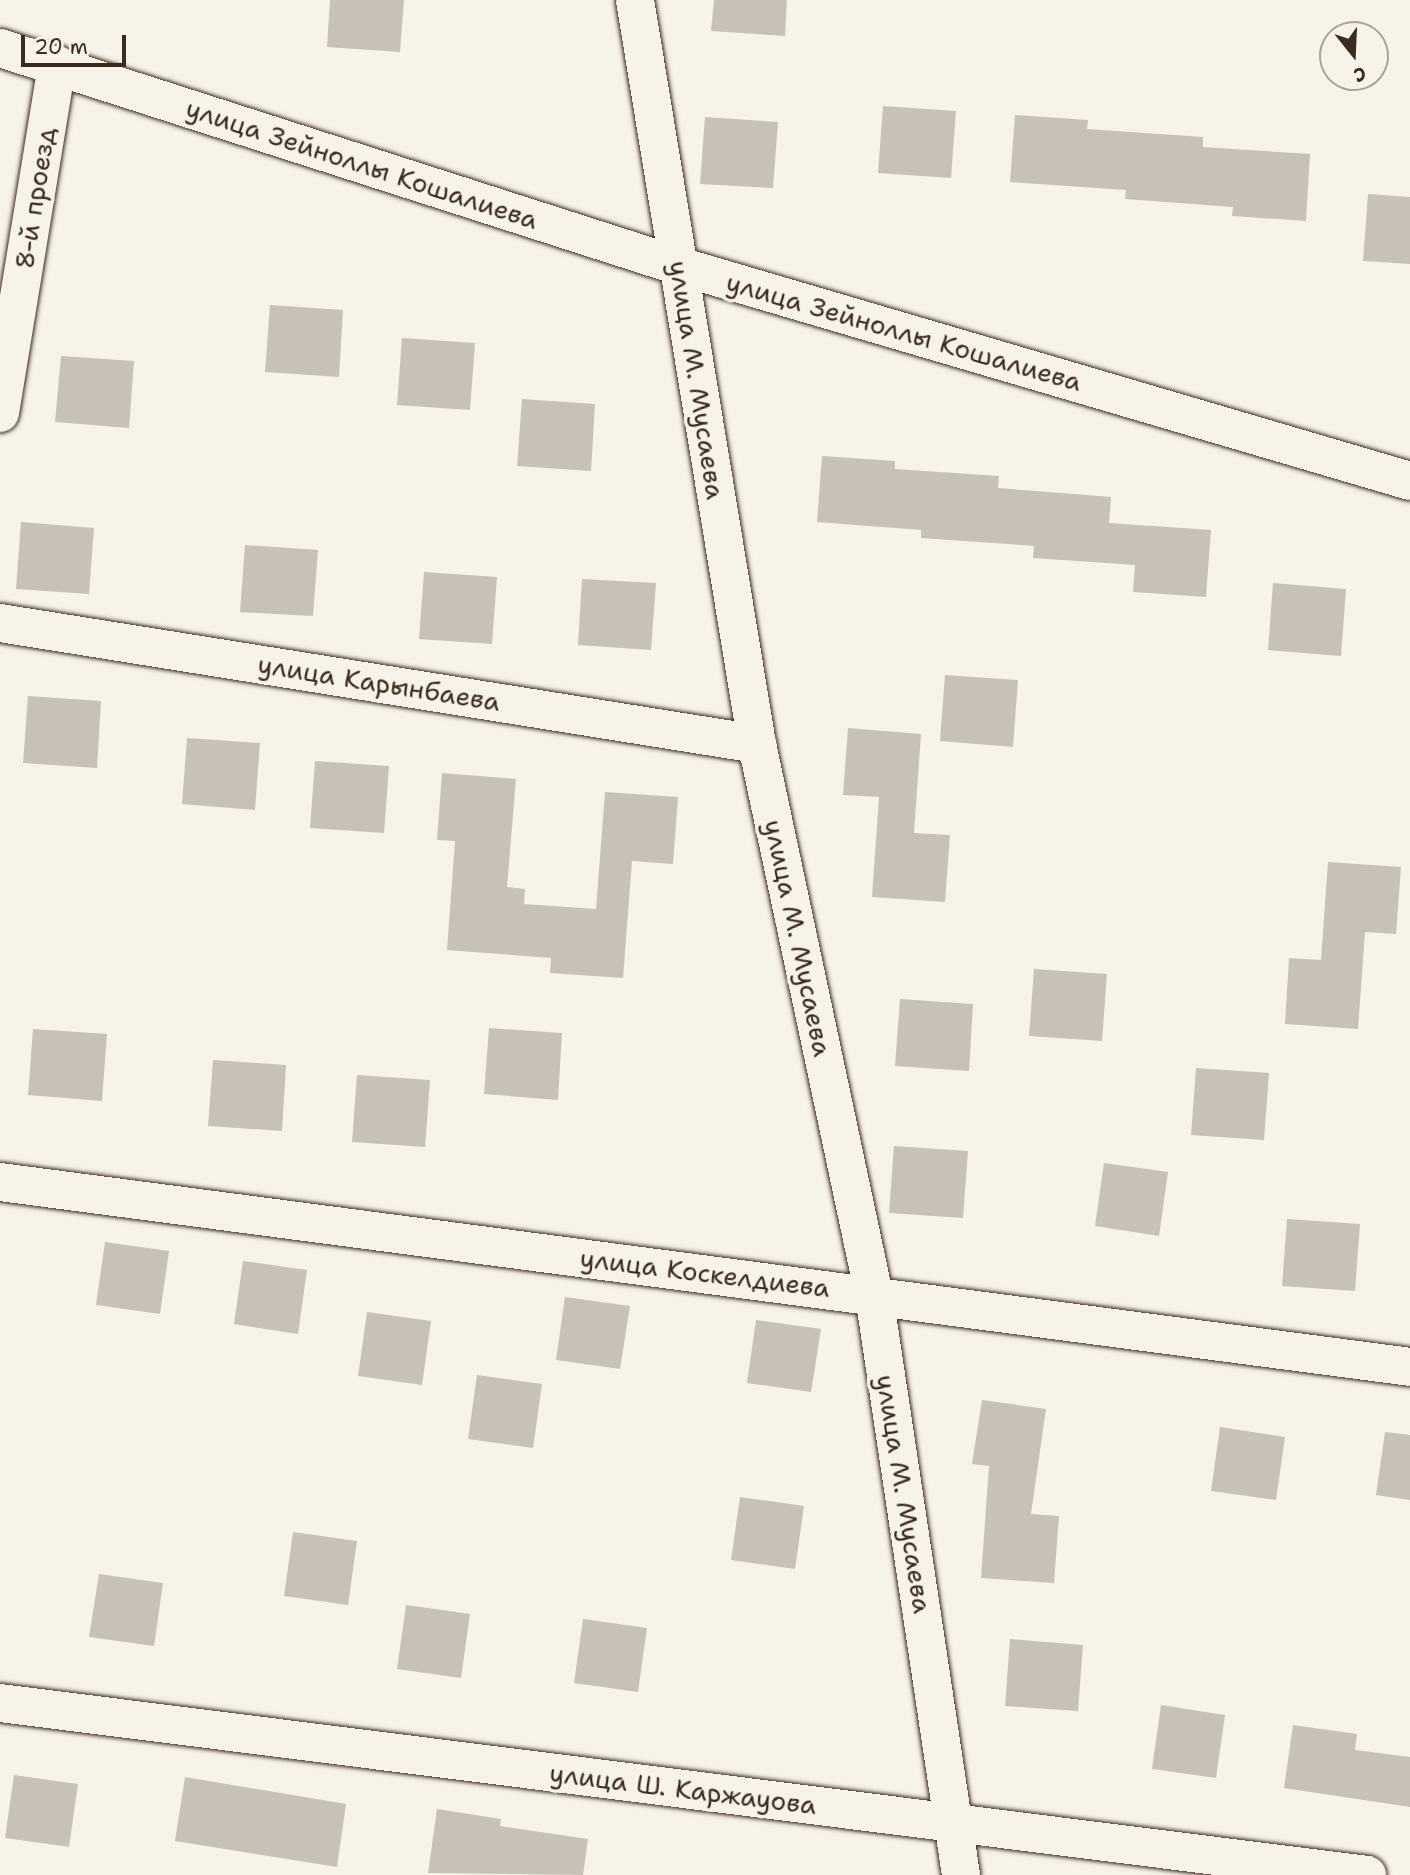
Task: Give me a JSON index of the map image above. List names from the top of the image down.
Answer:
{
  "streets": {
    "street": [
      "улица Зейноллы Кошалиева",
      "8-й проезд",
      "улица М. Мусаева",
      "улица Карынбаева",
      "улица Коскелдиева",
      "улица Ш. Каржауова"
    ]
  },
  "crossings": [
    ["улица Зейноллы Кошалиева", "8-й проезд"],
    ["улица Зейноллы Кошалиева", "улица М. Мусаева"],
    ["улица М. Мусаева", "улица Карынбаева"],
    ["улица М. Мусаева", "улица Коскелдиева"],
    ["улица М. Мусаева", "улица Ш. Каржауова"]
  ],
  "scale_bar": "20 m",
  "north": "bottom"
}
